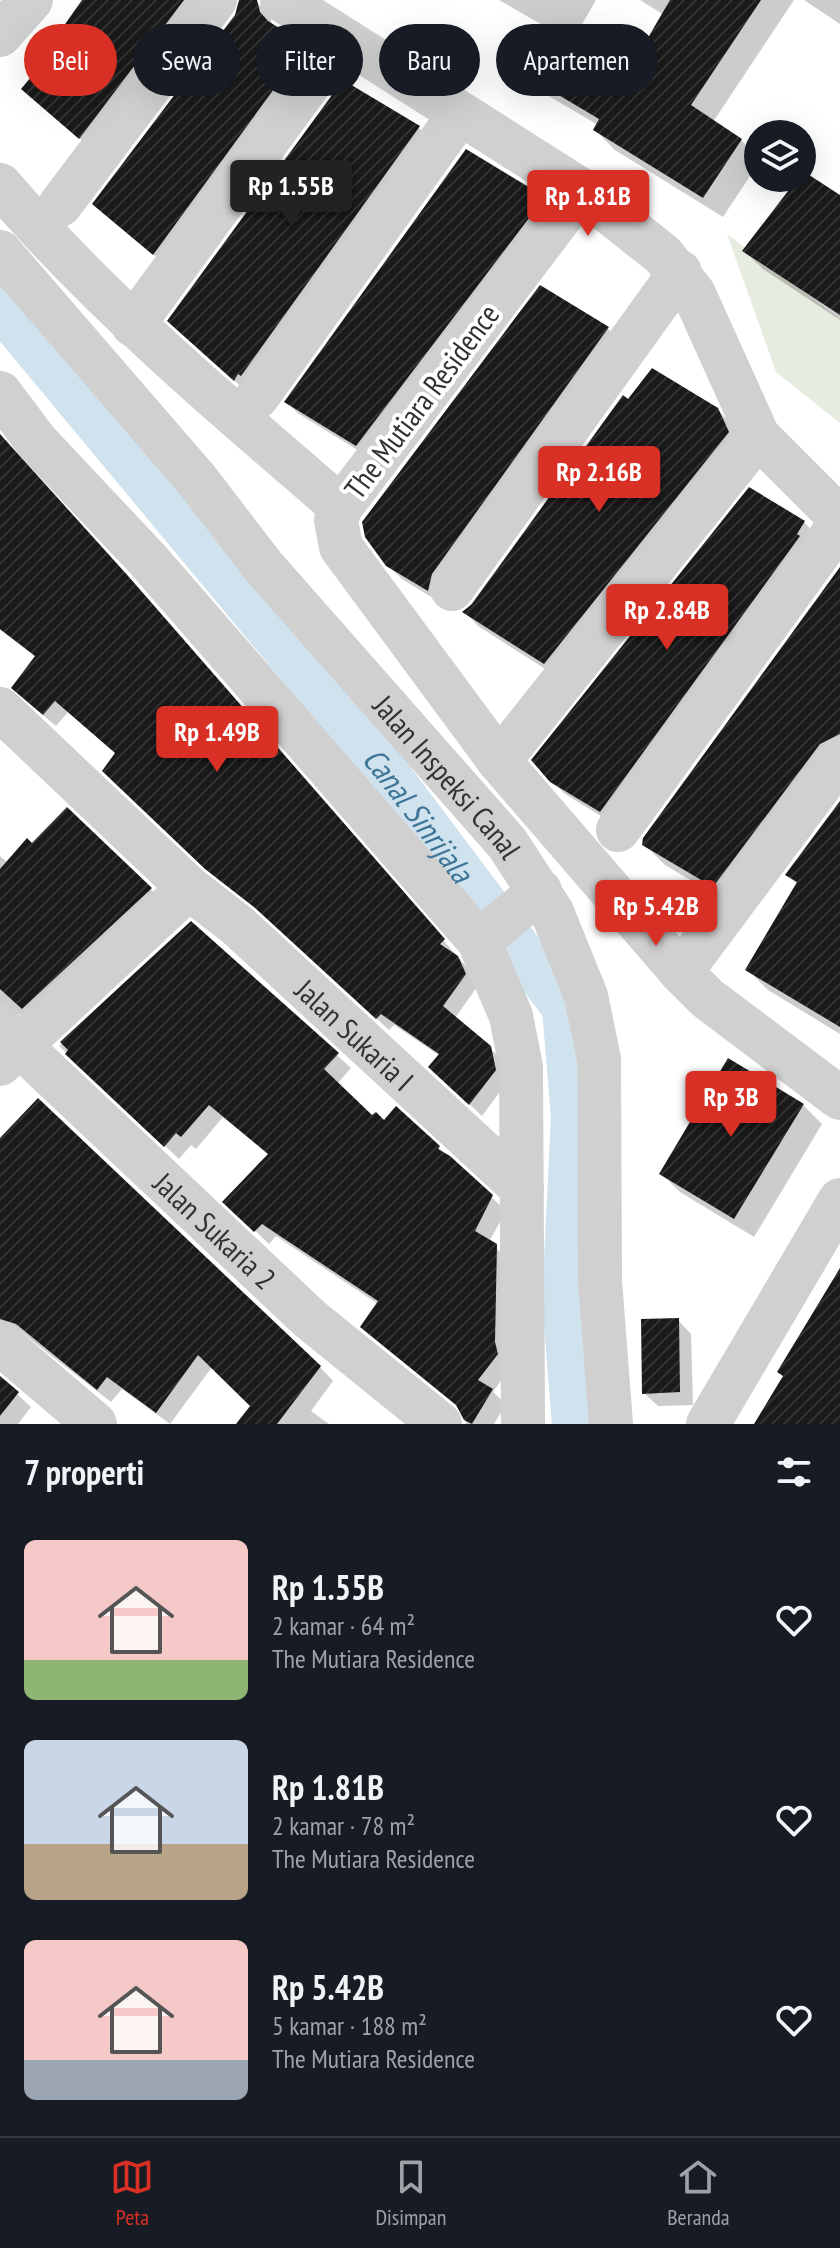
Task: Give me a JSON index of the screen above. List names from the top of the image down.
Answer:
{
  "streets": {
    "street": [
      "The Mutiara Residence",
      "Jalan Inspeksi Canal",
      "Jalan Sukaria I",
      "Jalan Sukaria 2"
    ]
  },
  "water": ["Canal Sinrijala"],
  "page": {
    "chip": [
      "Beli",
      "Sewa",
      "Filter",
      "Baru",
      "Apartemen"
    ],
    "price": [
      "Rp 1.55B",
      "Rp 1.81B",
      "Rp 2.16B",
      "Rp 2.84B",
      "Rp 1.49B",
      "Rp 5.42B",
      "Rp 3B"
    ],
    "heading": "7 properti",
    "list": [
      {
        "name": "Rp 1.55B",
        "note": "2 kamar · 64 m² · The Mutiara Residence"
      },
      {
        "name": "Rp 1.81B",
        "note": "2 kamar · 78 m² · The Mutiara Residence"
      },
      {
        "name": "Rp 5.42B",
        "note": "5 kamar · 188 m² · The Mutiara Residence"
      }
    ],
    "tabs": ["Peta", "Disimpan", "Beranda"]
  }
}
